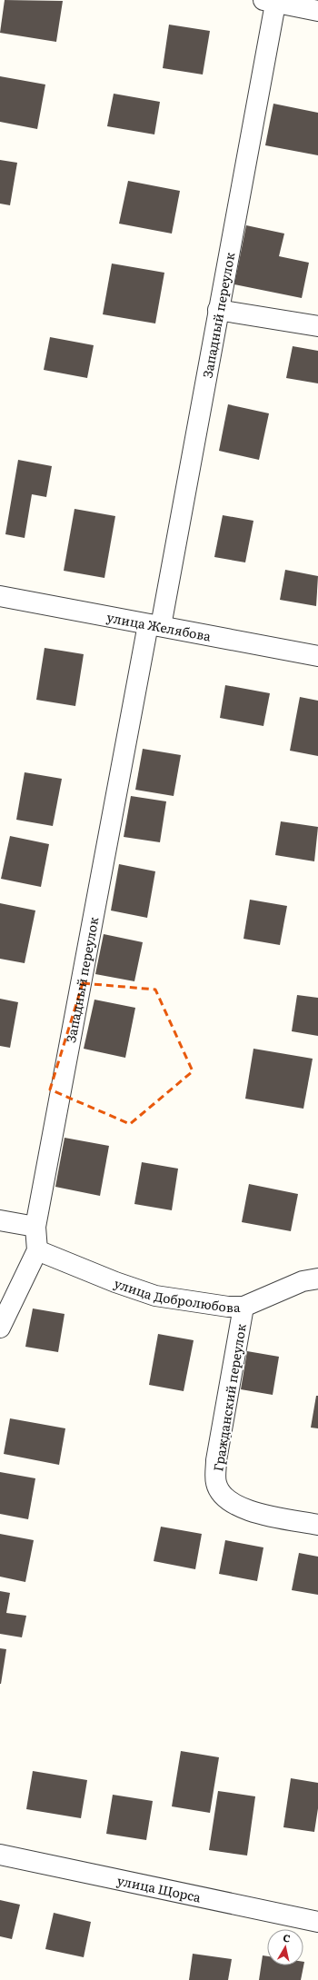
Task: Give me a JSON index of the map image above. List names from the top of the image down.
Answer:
{
  "streets": {
    "street": [
      "Западный переулок",
      "улица Желябова",
      "улица Добролюбова",
      "Гражданский переулок",
      "улица Щорса"
    ]
  },
  "crossings": [
    ["Западный переулок", "улица Желябова"],
    ["Западный переулок", "улица Добролюбова"],
    ["улица Добролюбова", "Гражданский переулок"]
  ],
  "north": "top"
}
